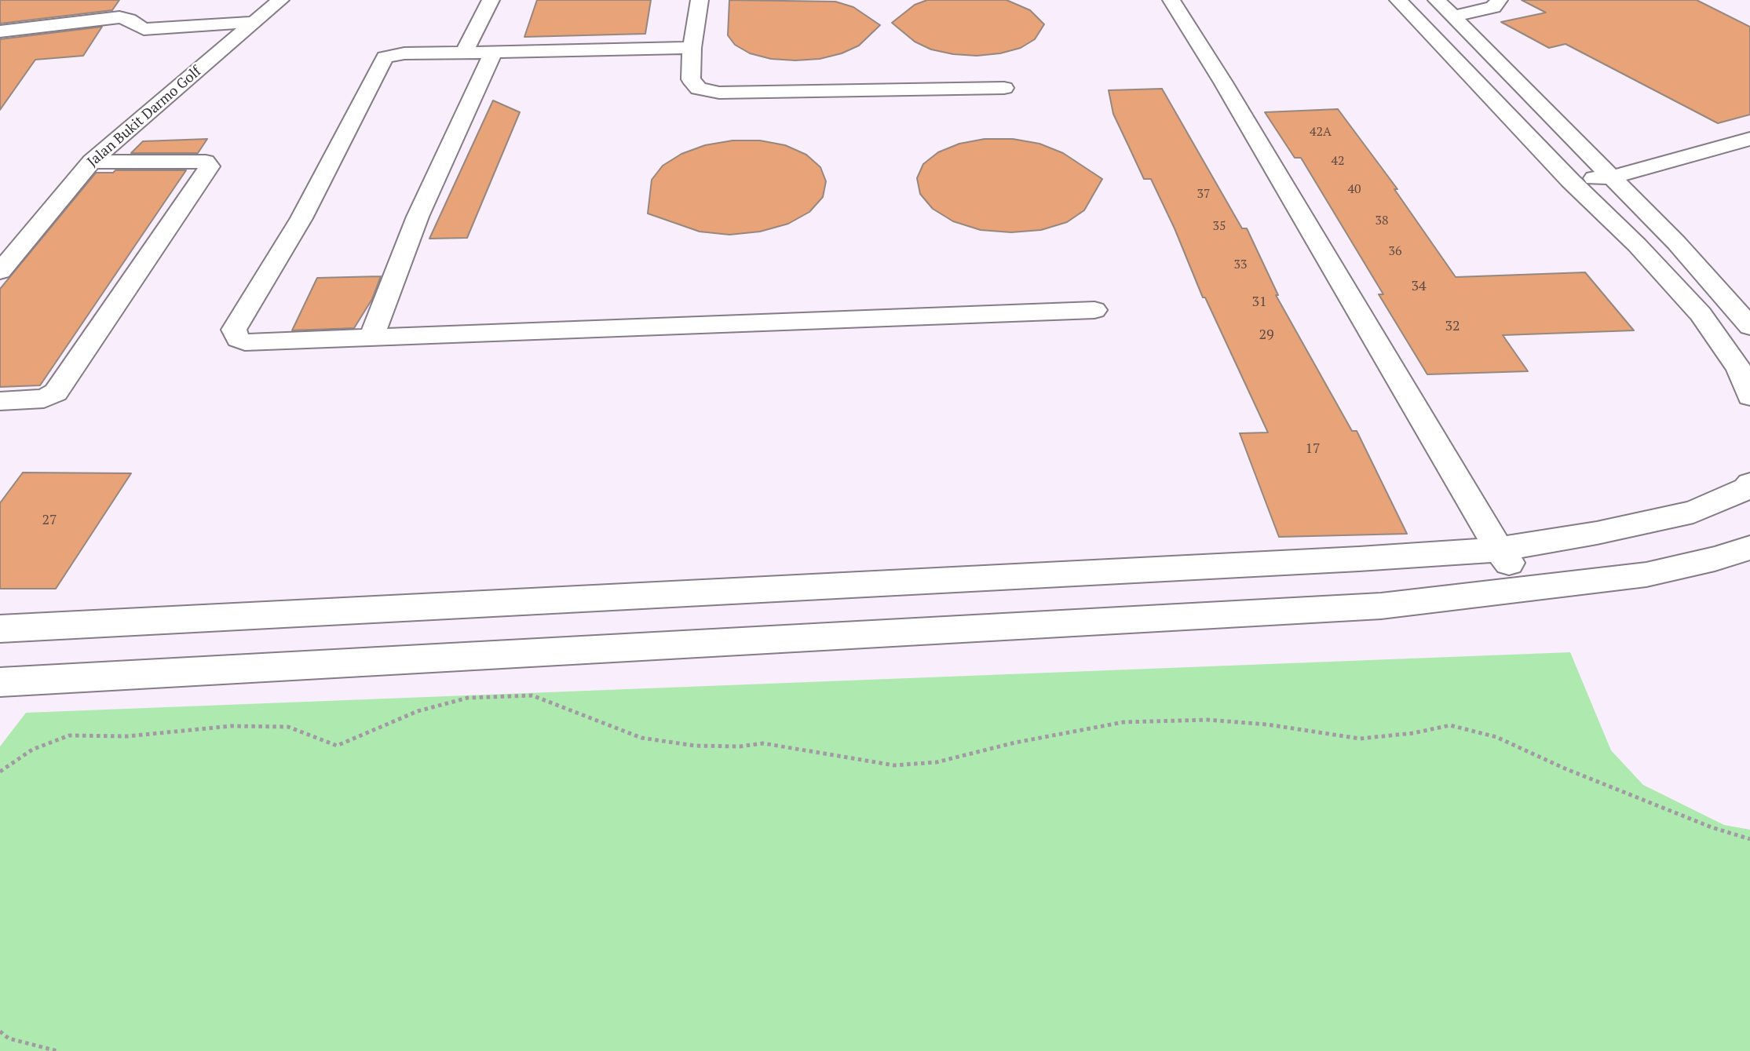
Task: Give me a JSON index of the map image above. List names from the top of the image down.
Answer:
{
  "streets": {
    "street": ["Jalan Bukit Darmo Golf"]
  },
  "house_numbers": [
    "42A",
    "42",
    "40",
    "37",
    "38",
    "35",
    "36",
    "33",
    "34",
    "31",
    "32",
    "29",
    "17",
    "27"
  ]
}
